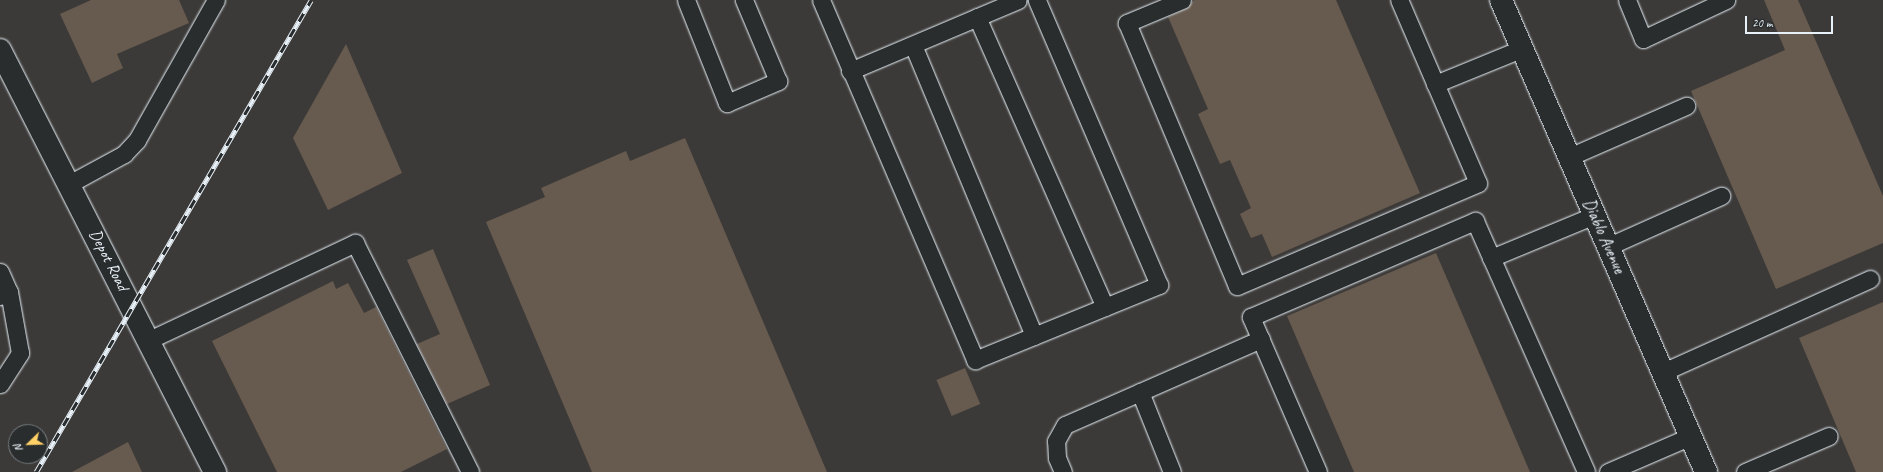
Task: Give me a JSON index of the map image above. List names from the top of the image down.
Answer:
{
  "streets": {
    "street": ["Diablo Avenue", "Depot Road"]
  },
  "scale_bar": "20 m",
  "north": "bottom left"
}
